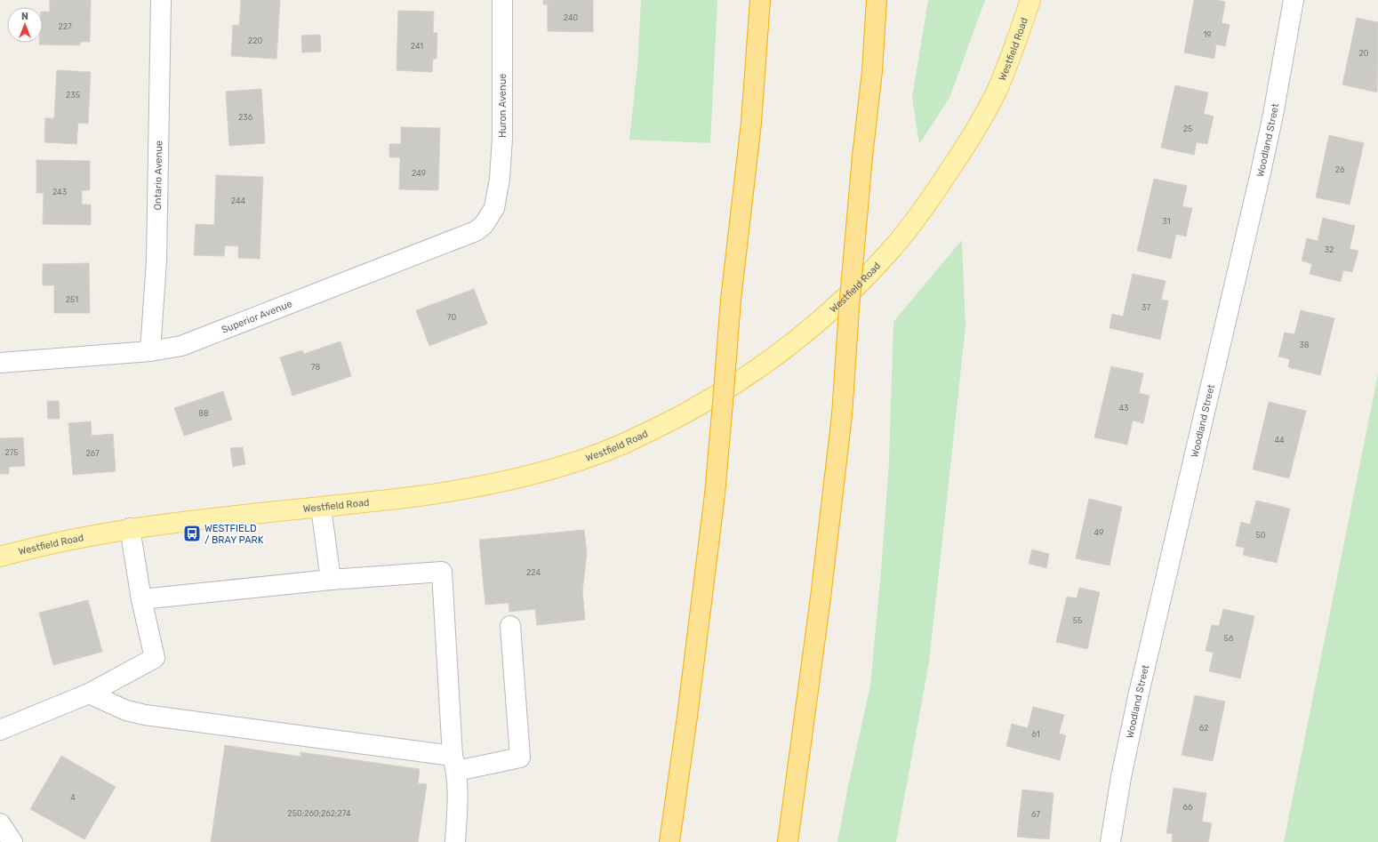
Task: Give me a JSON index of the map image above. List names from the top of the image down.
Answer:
{
  "streets": {
    "main road": ["Westfield Road"],
    "street": [
      "Huron Avenue",
      "Woodland Street",
      "Ontario Avenue",
      "Superior Avenue"
    ]
  },
  "crossings": [
    ["Huron Avenue", "Superior Avenue"],
    ["Ontario Avenue", "Superior Avenue"]
  ],
  "places": {
    "bus stop": ["WESTFIELD / BRAY PARK"]
  },
  "house_numbers": [
    "240",
    "227",
    "19",
    "220",
    "241",
    "20",
    "235",
    "236",
    "25",
    "26",
    "249",
    "243",
    "244",
    "31",
    "32",
    "251",
    "37",
    "70",
    "38",
    "78",
    "43",
    "88",
    "44",
    "275",
    "267",
    "49",
    "50",
    "224",
    "55",
    "56",
    "62",
    "61",
    "4",
    "66",
    "250;260;262;274",
    "67"
  ],
  "north": "top"
}
